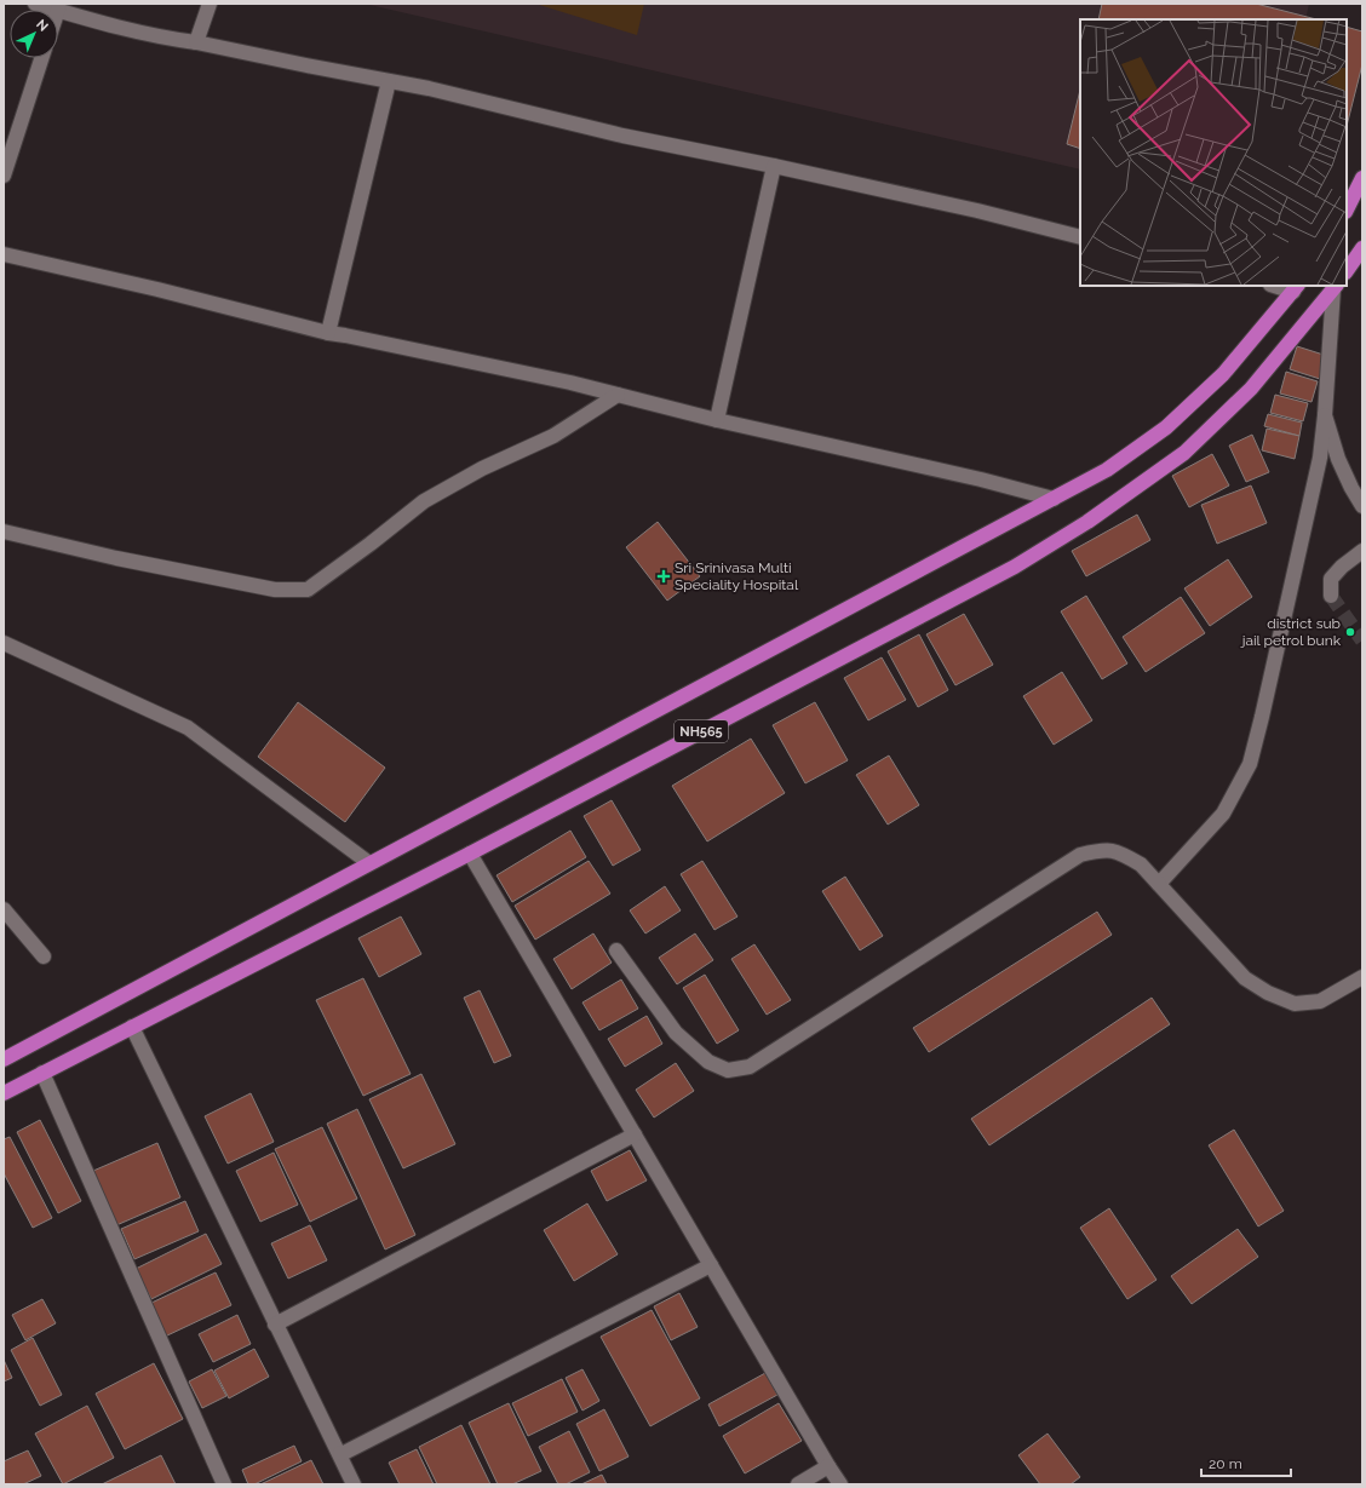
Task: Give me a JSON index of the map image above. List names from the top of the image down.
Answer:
{
  "streets": {
    "highway": ["NH565"]
  },
  "places": {
    "health": ["Sri Srinivasa Multi Speciality Hospital"],
    "other": ["district sub jail petrol bunk"]
  },
  "scale_bar": "20 m",
  "north": "top right"
}
